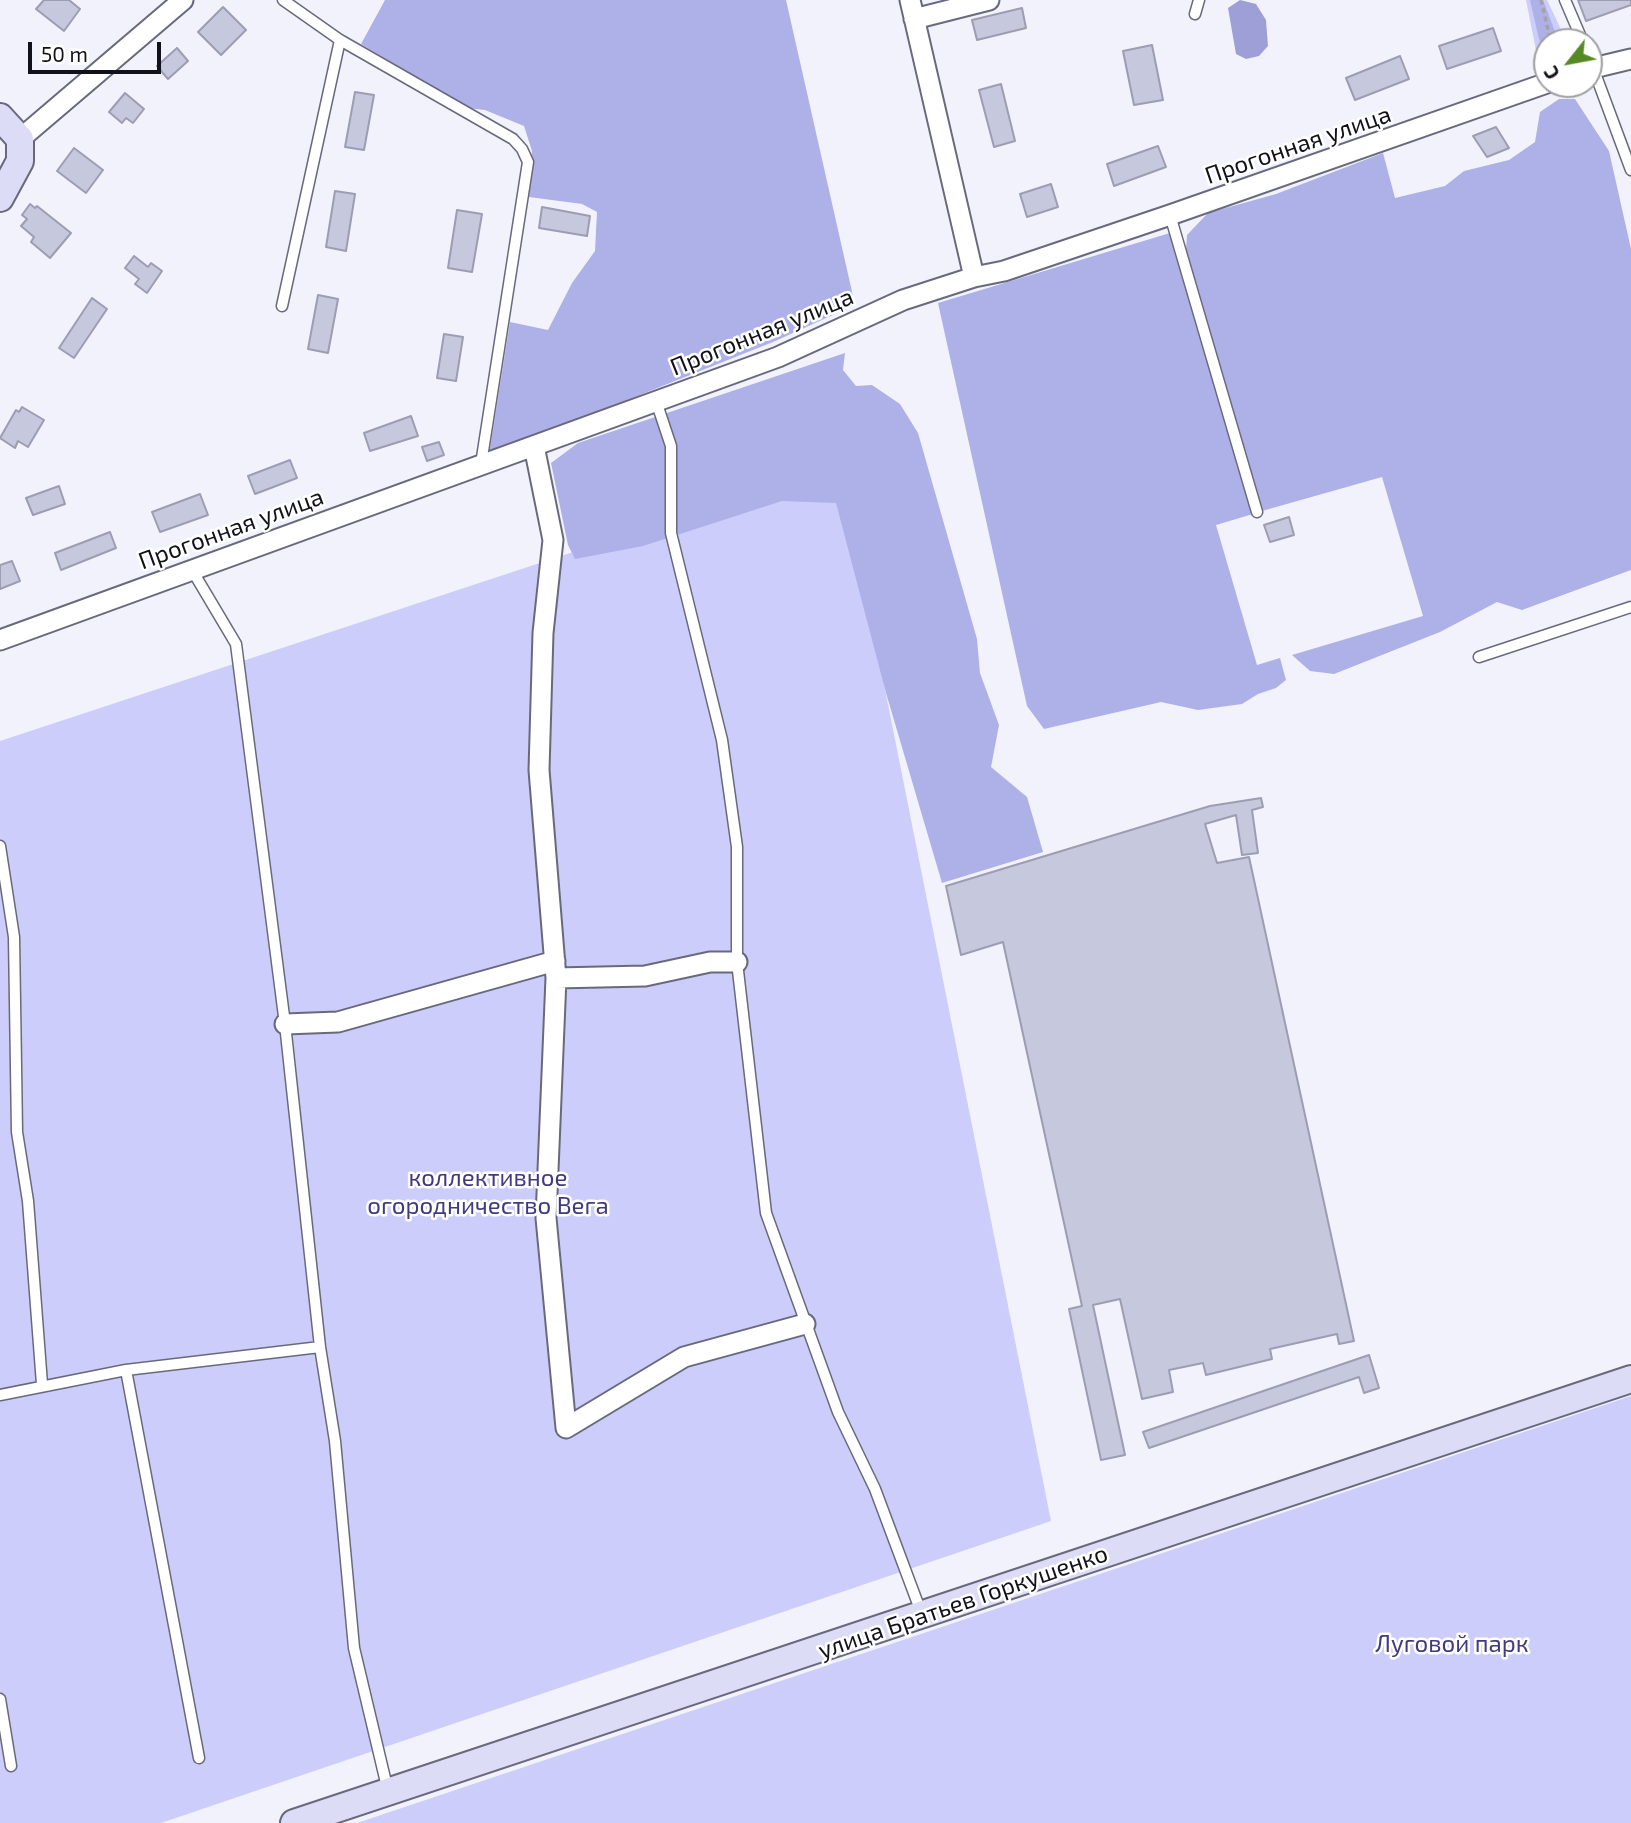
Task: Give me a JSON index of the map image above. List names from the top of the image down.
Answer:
{
  "streets": {
    "street": ["Прогонная улица", "улица Братьев Горкушенко"]
  },
  "parks": ["коллективное огородничество Вега", "Луговой парк"],
  "scale_bar": "50 m",
  "north": "bottom left"
}
